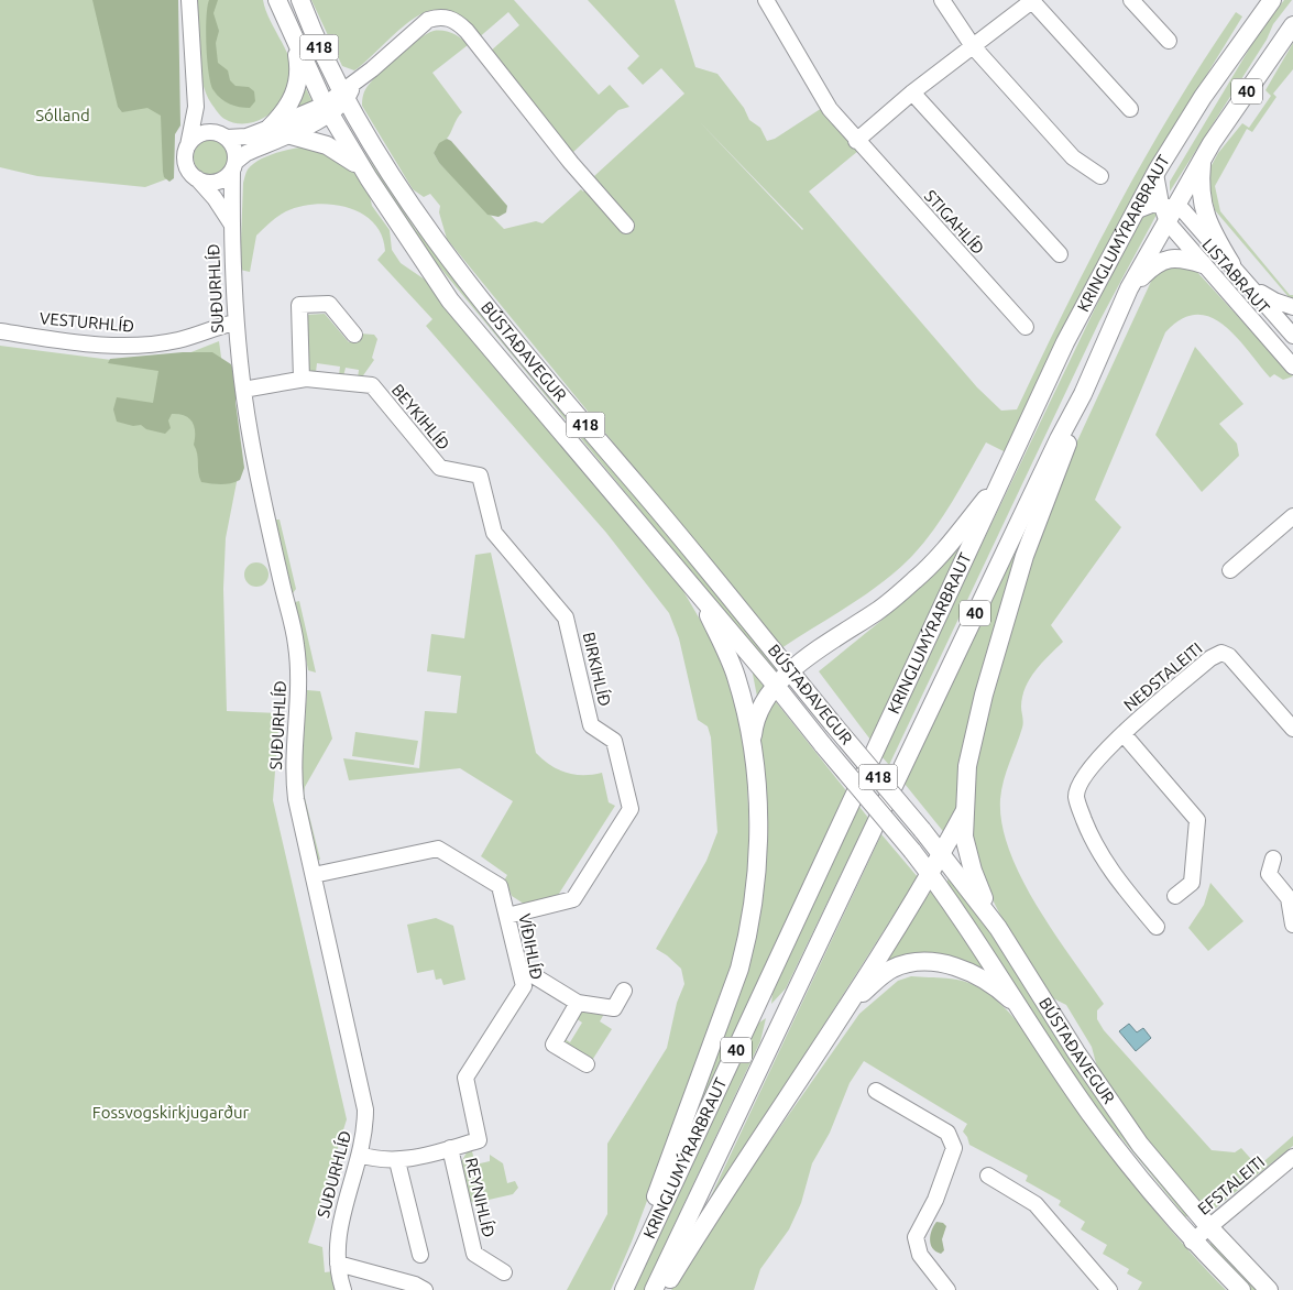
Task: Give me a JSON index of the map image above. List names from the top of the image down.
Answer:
{
  "streets": {
    "main road": [
      "418",
      "40",
      "KRINGLUMÝRARBRAUT",
      "BÚSTAÐAVEGUR"
    ],
    "street": [
      "STIGAHLÍÐ",
      "LISTABRAUT",
      "SUÐURHLÍÐ",
      "VESTURHLÍÐ",
      "BEYKIHLÍÐ",
      "BIRKIHLÍÐ",
      "NEÐSTALEITI",
      "VÍÐIHLÍÐ",
      "EFSTALEITI",
      "REYNIHLÍÐ"
    ]
  },
  "crossings": [
    ["KRINGLUMÝRARBRAUT", "LISTABRAUT"],
    ["SUÐURHLÍÐ", "VESTURHLÍÐ"],
    ["SUÐURHLÍÐ", "BEYKIHLÍÐ"],
    ["SUÐURHLÍÐ", "VÍÐIHLÍÐ"],
    ["BÚSTAÐAVEGUR", "EFSTALEITI"],
    ["BEYKIHLÍÐ", "BIRKIHLÍÐ"],
    ["BIRKIHLÍÐ", "VÍÐIHLÍÐ"],
    ["VÍÐIHLÍÐ", "REYNIHLÍÐ"]
  ],
  "parks": ["Sólland", "Fossvogskirkjugarður"]
}
